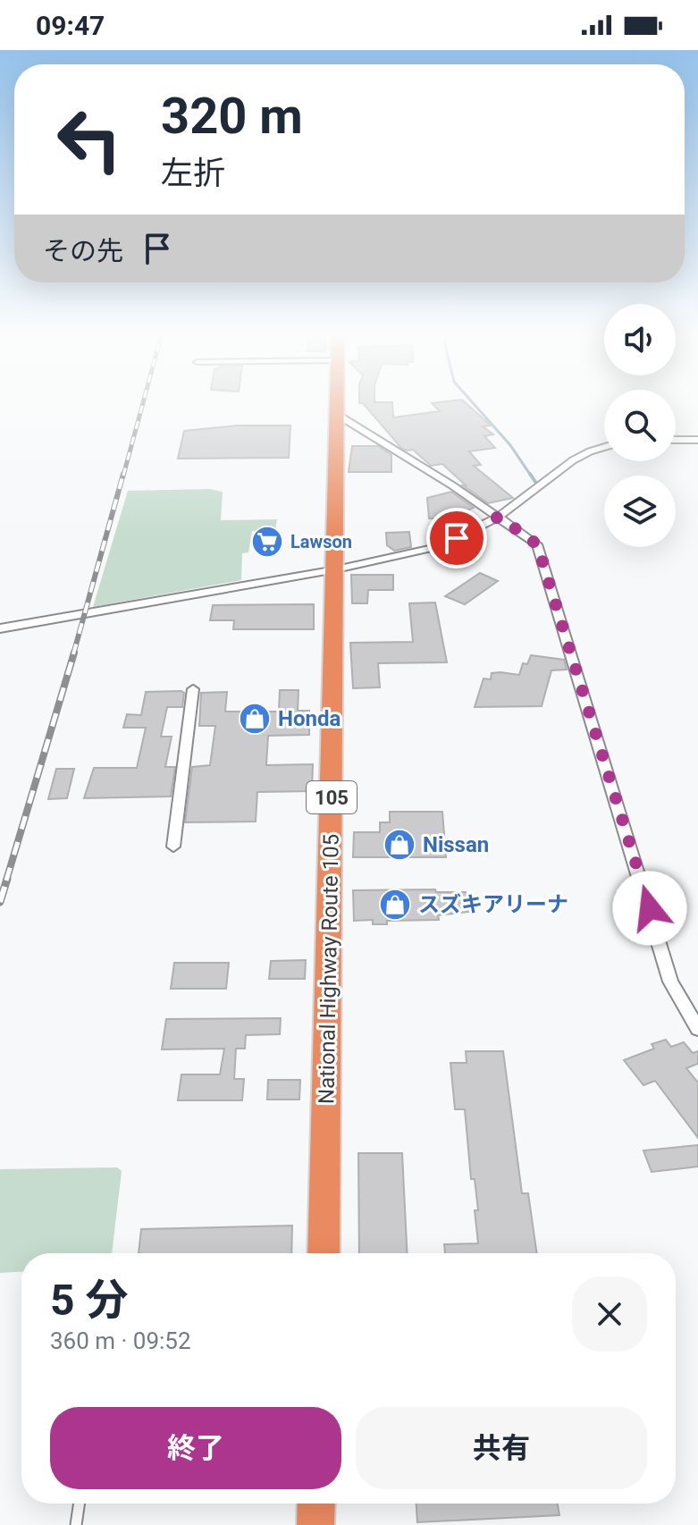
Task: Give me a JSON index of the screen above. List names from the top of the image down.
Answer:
{
  "streets": {
    "highway": ["105", "National Highway Route 105"]
  },
  "places": {
    "supermarket": ["Lawson"],
    "shop": ["Honda", "Nissan", "スズキアリーナ"]
  },
  "page": {
    "status": "09:47",
    "turn": ["320 m", "左折"],
    "then": "その先",
    "heading": ["5 分", "360 m · 09:52"],
    "buttons": ["終了", "共有"]
  }
}
